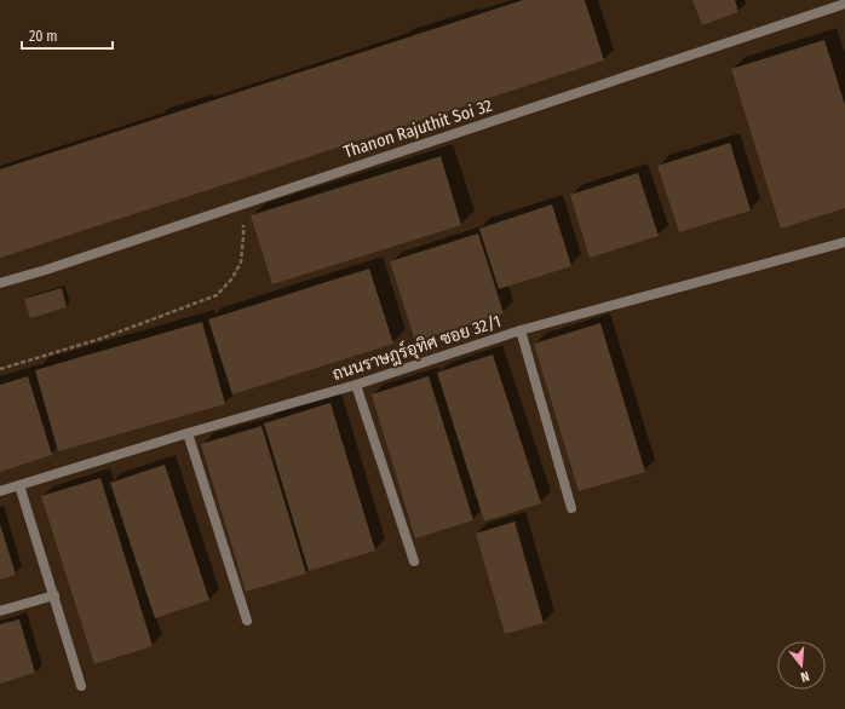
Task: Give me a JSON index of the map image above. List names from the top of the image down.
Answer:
{
  "streets": {
    "street": ["Thanon Rajuthit Soi 32", "ถนนราษฎร์อุทิศ ซอย 32/1"]
  },
  "scale_bar": "20 m",
  "north": "bottom"
}
